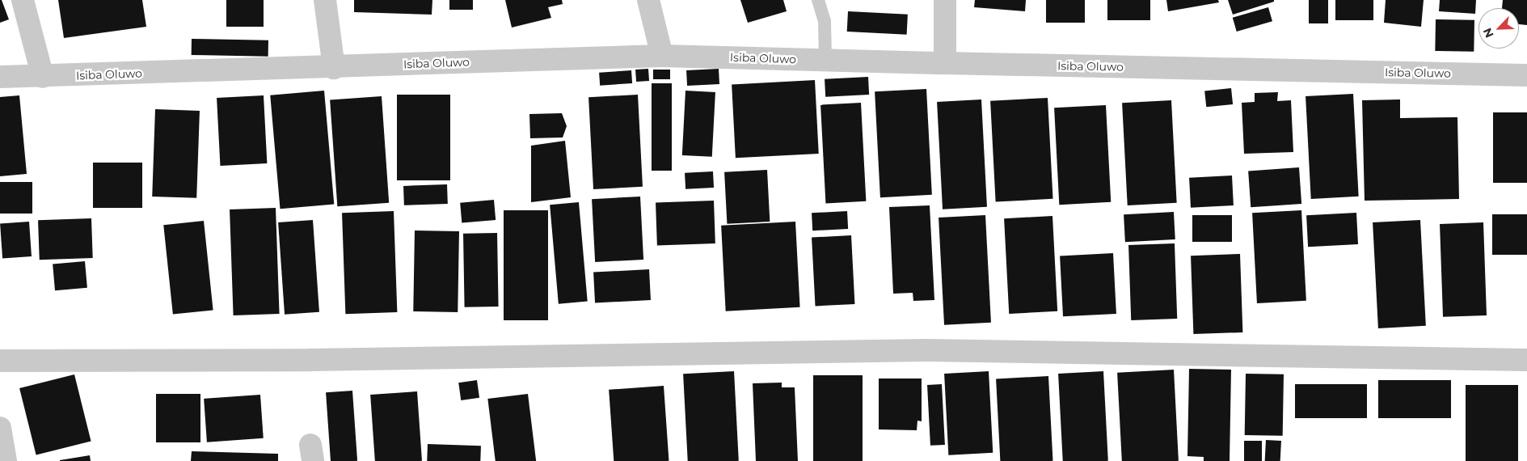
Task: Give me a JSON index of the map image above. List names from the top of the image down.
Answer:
{
  "streets": {
    "street": ["Isiba Oluwo"]
  },
  "north": "bottom left"
}
